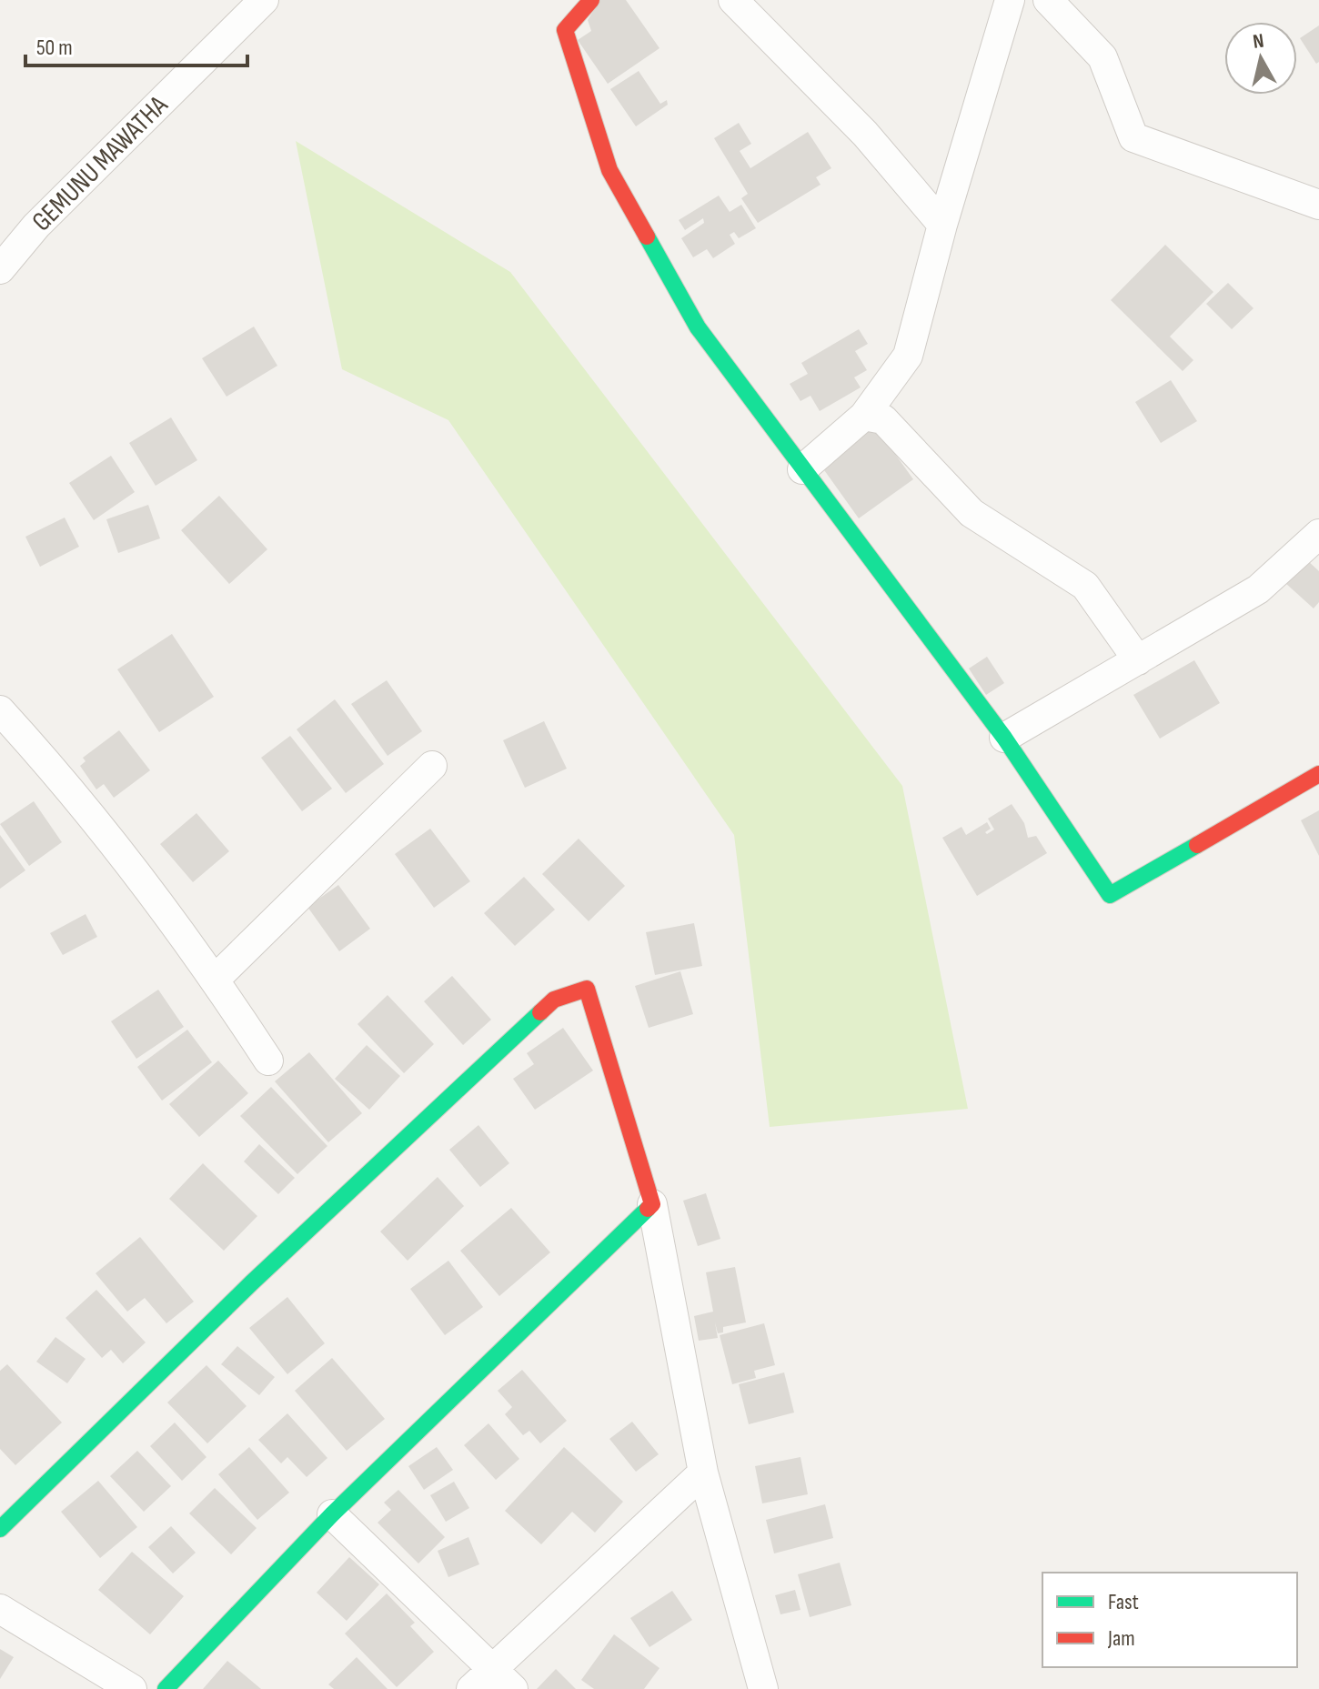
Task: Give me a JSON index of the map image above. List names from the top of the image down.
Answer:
{
  "streets": {
    "street": ["GEMUNU MAWATHA"]
  },
  "legend": ["Fast", "Jam"],
  "scale_bar": "50 m",
  "north": "top"
}
